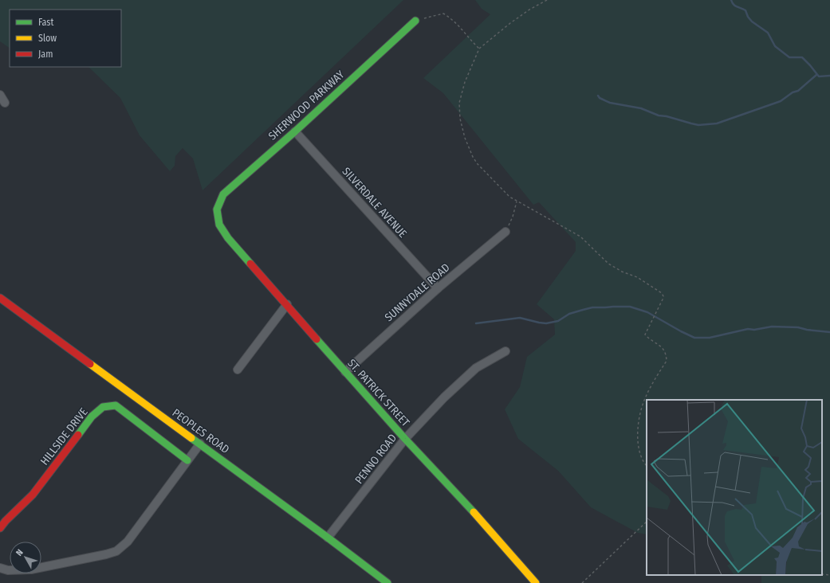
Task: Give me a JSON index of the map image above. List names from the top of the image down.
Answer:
{
  "streets": {
    "street": [
      "SHERWOOD PARKWAY",
      "SILVERDALE AVENUE",
      "SUNNYDALE ROAD",
      "ST. PATRICK STREET",
      "PEOPLES ROAD",
      "HILLSIDE DRIVE",
      "PENNO ROAD"
    ]
  },
  "crossings": [
    ["SHERWOOD PARKWAY", "SILVERDALE AVENUE"],
    ["SHERWOOD PARKWAY", "ST. PATRICK STREET"],
    ["SILVERDALE AVENUE", "SUNNYDALE ROAD"],
    ["SUNNYDALE ROAD", "ST. PATRICK STREET"],
    ["ST. PATRICK STREET", "PENNO ROAD"],
    ["PEOPLES ROAD", "PENNO ROAD"]
  ],
  "legend": ["Fast", "Slow", "Jam"],
  "north": "top left"
}
